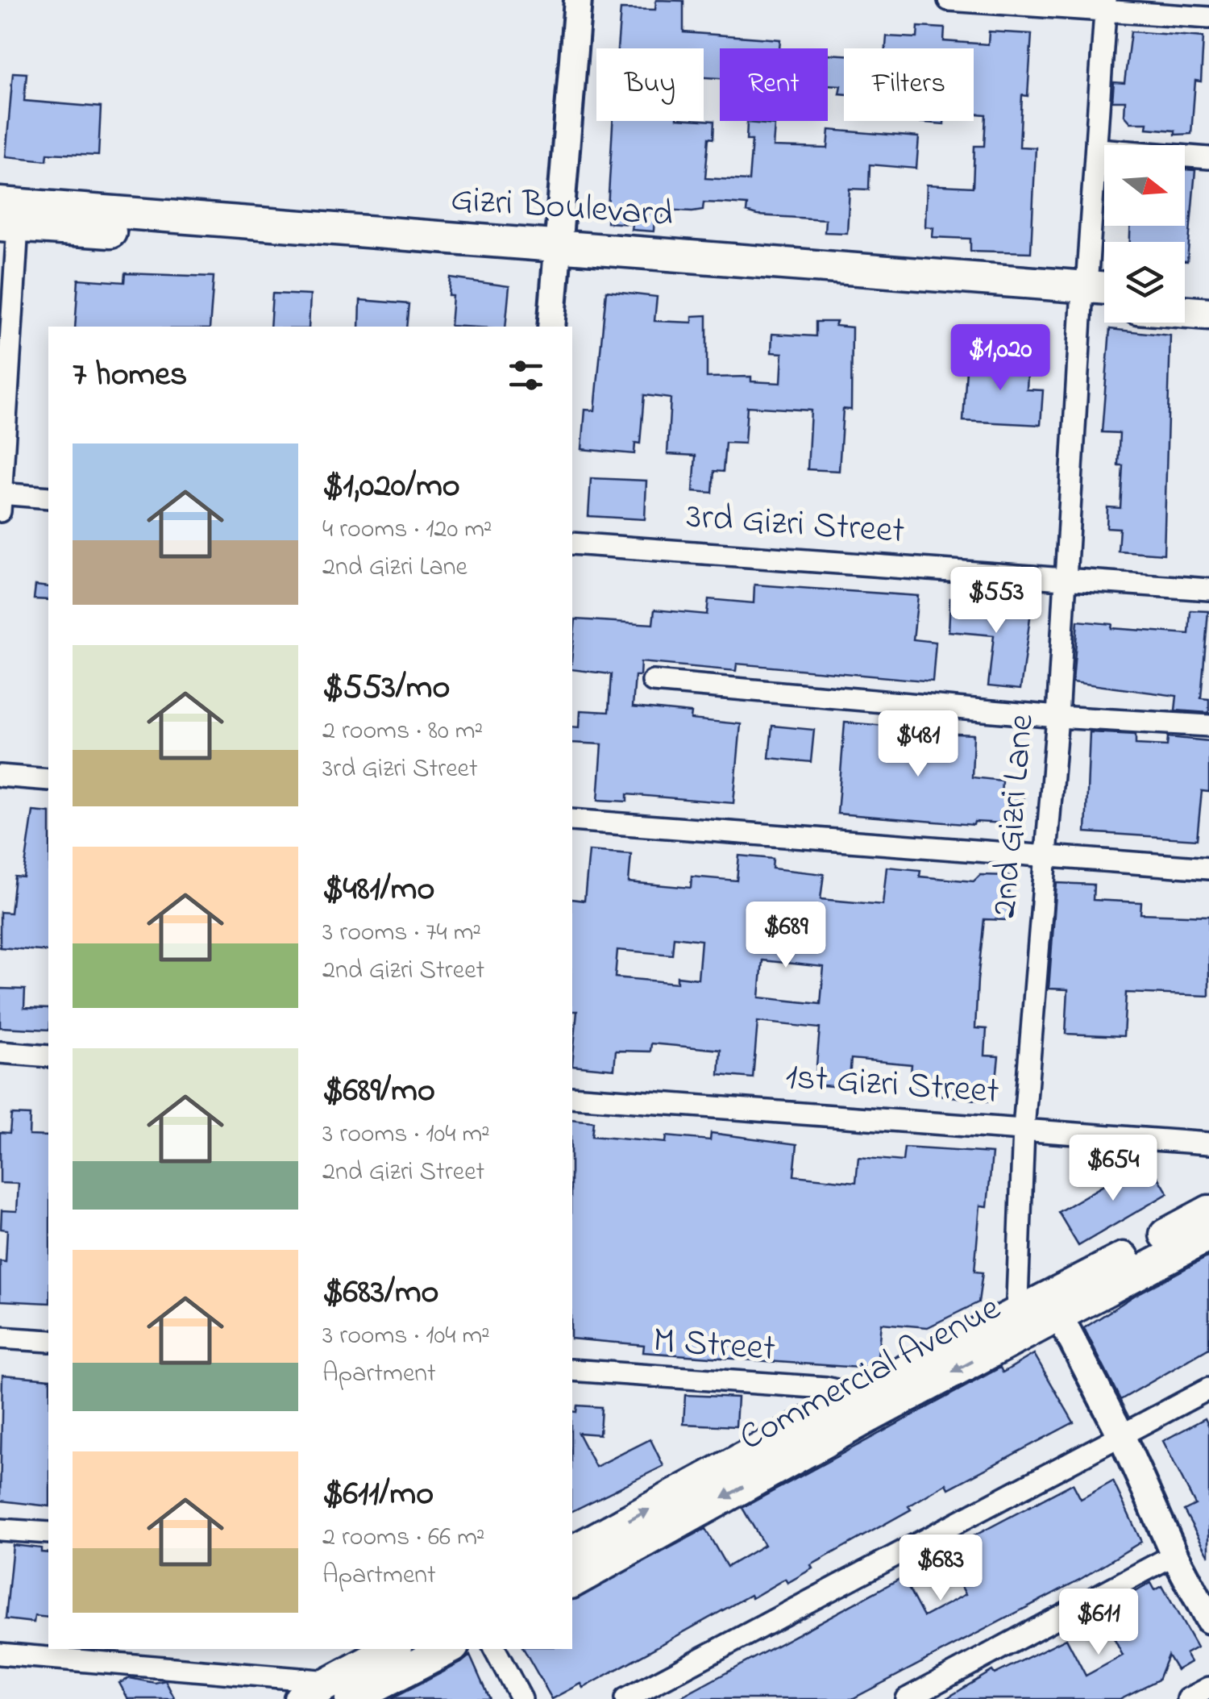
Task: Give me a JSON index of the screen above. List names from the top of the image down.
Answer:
{
  "streets": {
    "main road": ["Gizri Boulevard", "Commercial Avenue"],
    "street": [
      "3rd Gizri Street",
      "2nd Gizri Lane",
      "1st Gizri Street",
      "M Street"
    ]
  },
  "crossings": [
    ["Gizri Boulevard", "2nd Gizri Lane"],
    ["3rd Gizri Street", "2nd Gizri Lane"],
    ["2nd Gizri Lane", "1st Gizri Street"],
    ["2nd Gizri Lane", "Commercial Avenue"],
    ["M Street", "Commercial Avenue"]
  ],
  "north": "right",
  "page": {
    "chip": ["Buy", "Rent", "Filters"],
    "price": [
      "$1,020",
      "$553",
      "$481",
      "$689",
      "$654",
      "$683",
      "$611"
    ],
    "heading": "7 homes",
    "list": [
      {
        "name": "$1,020/mo",
        "note": "4 rooms · 120 m² · 2nd Gizri Lane"
      },
      {
        "name": "$553/mo",
        "note": "2 rooms · 80 m² · 3rd Gizri Street"
      },
      {
        "name": "$481/mo",
        "note": "3 rooms · 74 m² · 2nd Gizri Street"
      },
      {
        "name": "$689/mo",
        "note": "3 rooms · 104 m² · 2nd Gizri Street"
      },
      {
        "name": "$683/mo",
        "note": "3 rooms · 104 m² · Apartment"
      },
      {
        "name": "$611/mo",
        "note": "2 rooms · 66 m² · Apartment"
      }
    ]
  }
}
